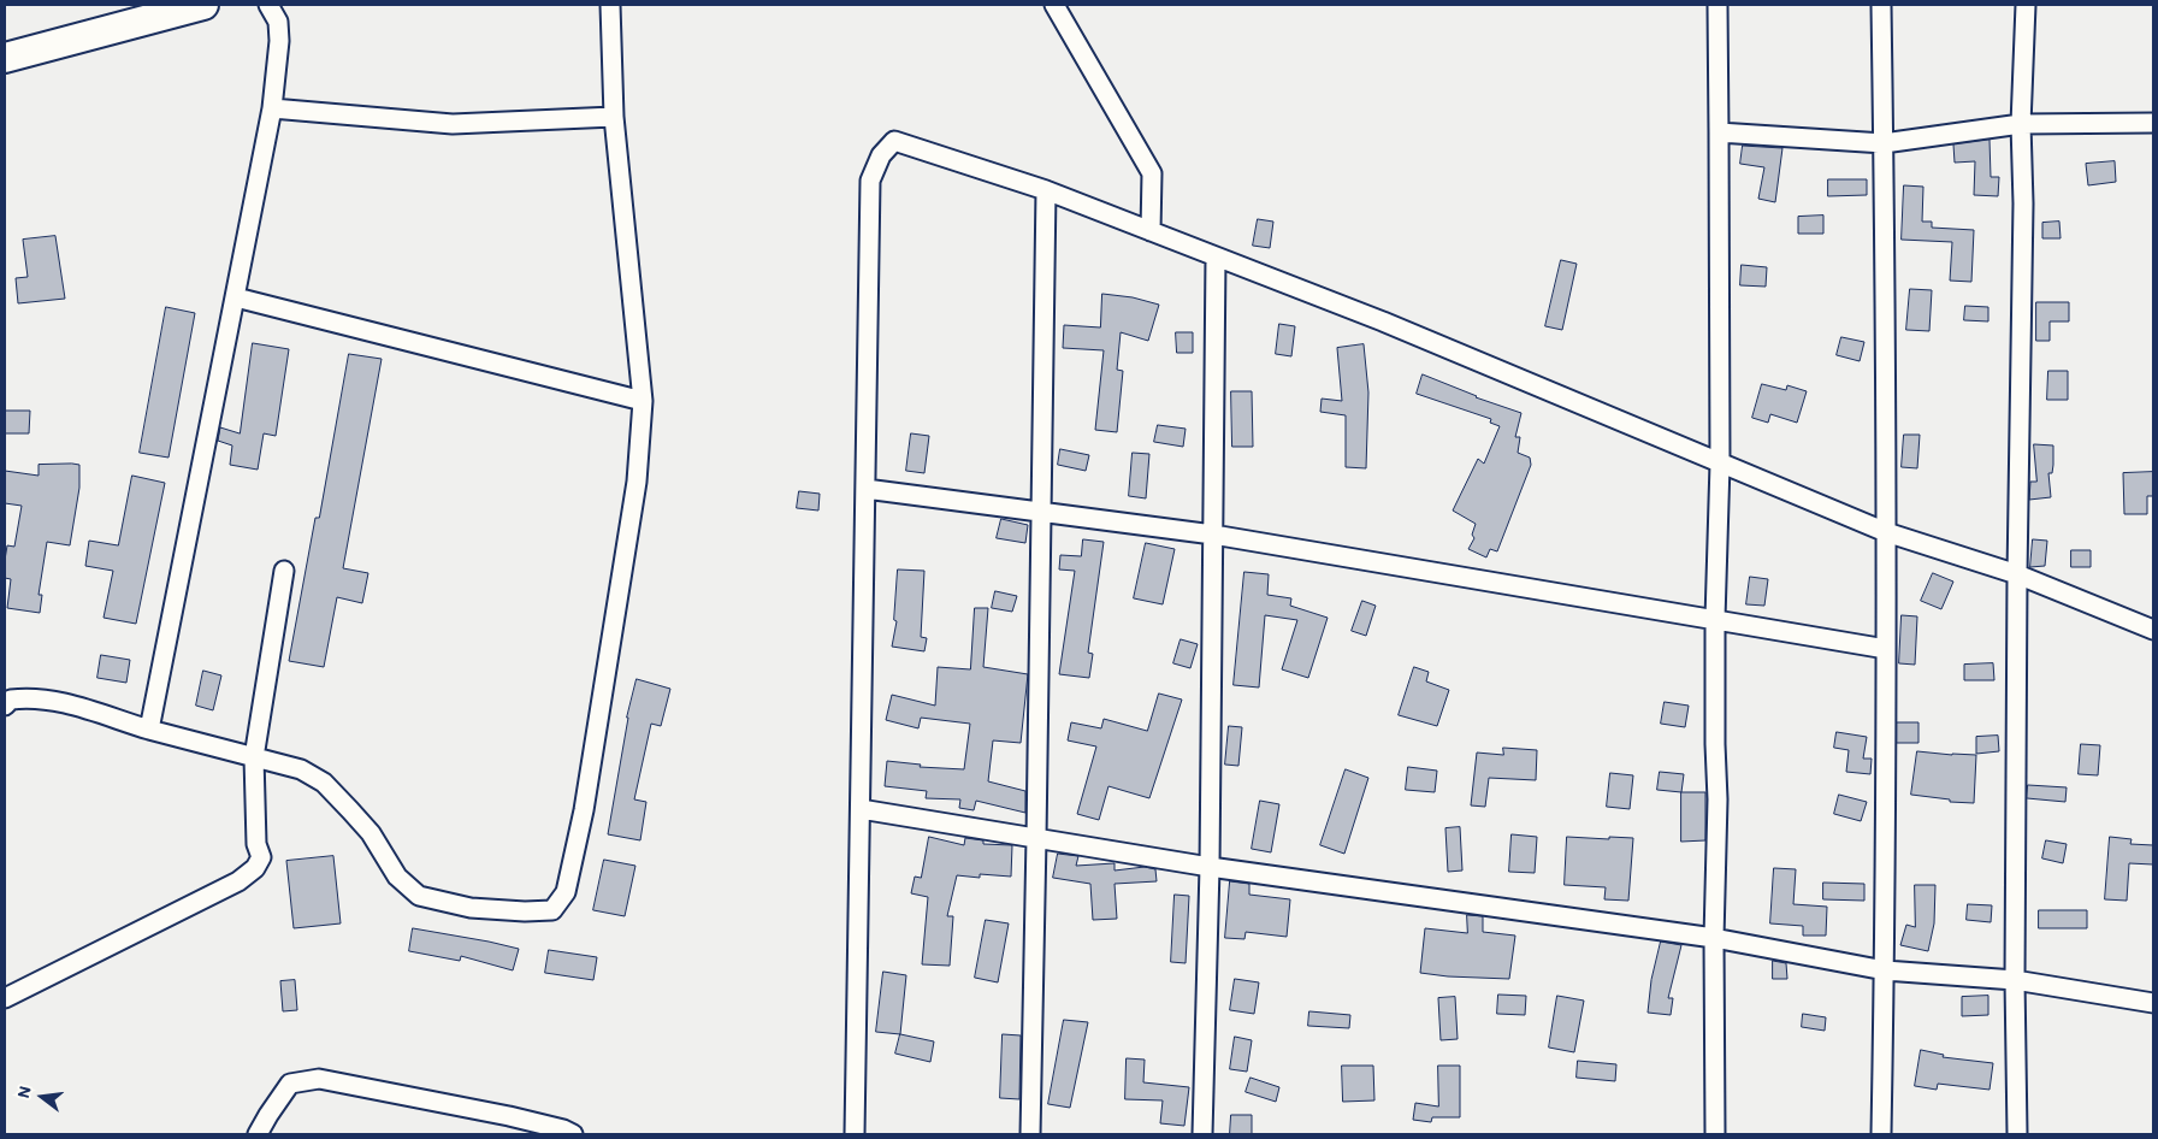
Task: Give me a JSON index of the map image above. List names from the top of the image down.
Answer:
{
  "north": "left"
}
